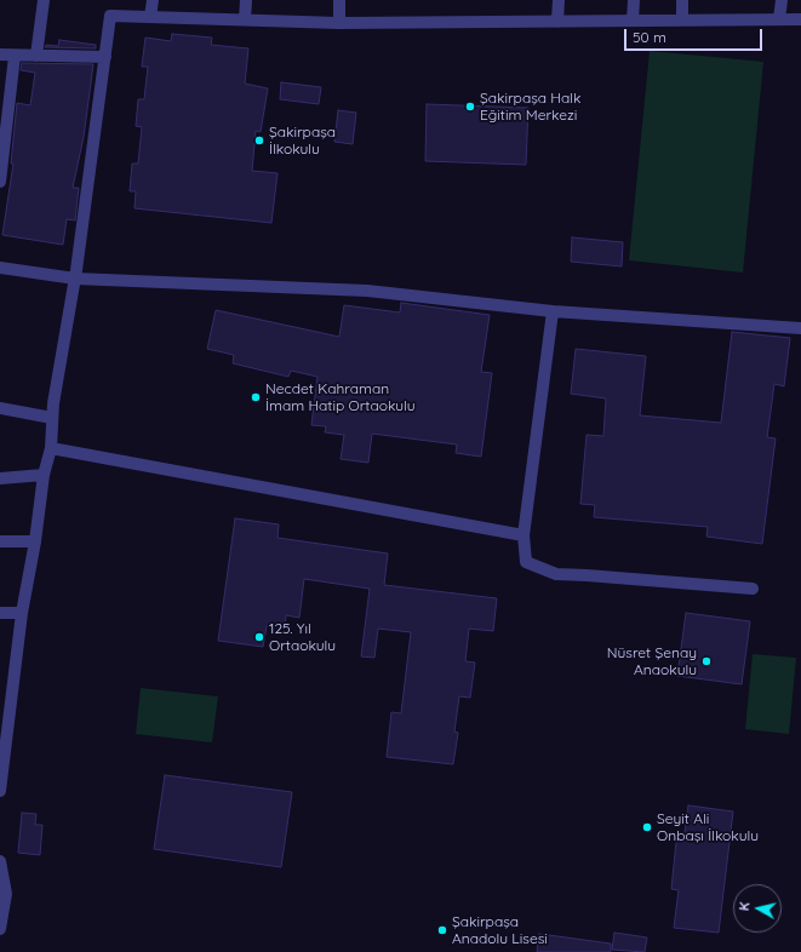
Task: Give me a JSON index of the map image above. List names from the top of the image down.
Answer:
{
  "places": [
    "Şakirpaşa Halk Eğitim Merkezi",
    "Şakirpaşa İlkokulu",
    "Necdet Kahraman İmam Hatip Ortaokulu",
    "125. Yıl Ortaokulu",
    "Nüsret Şenay Anaokulu",
    "Seyit Ali Onbaşı İlkokulu",
    "Şakirpaşa Anadolu Lisesi"
  ],
  "scale_bar": "50 m",
  "north": "left"
}
